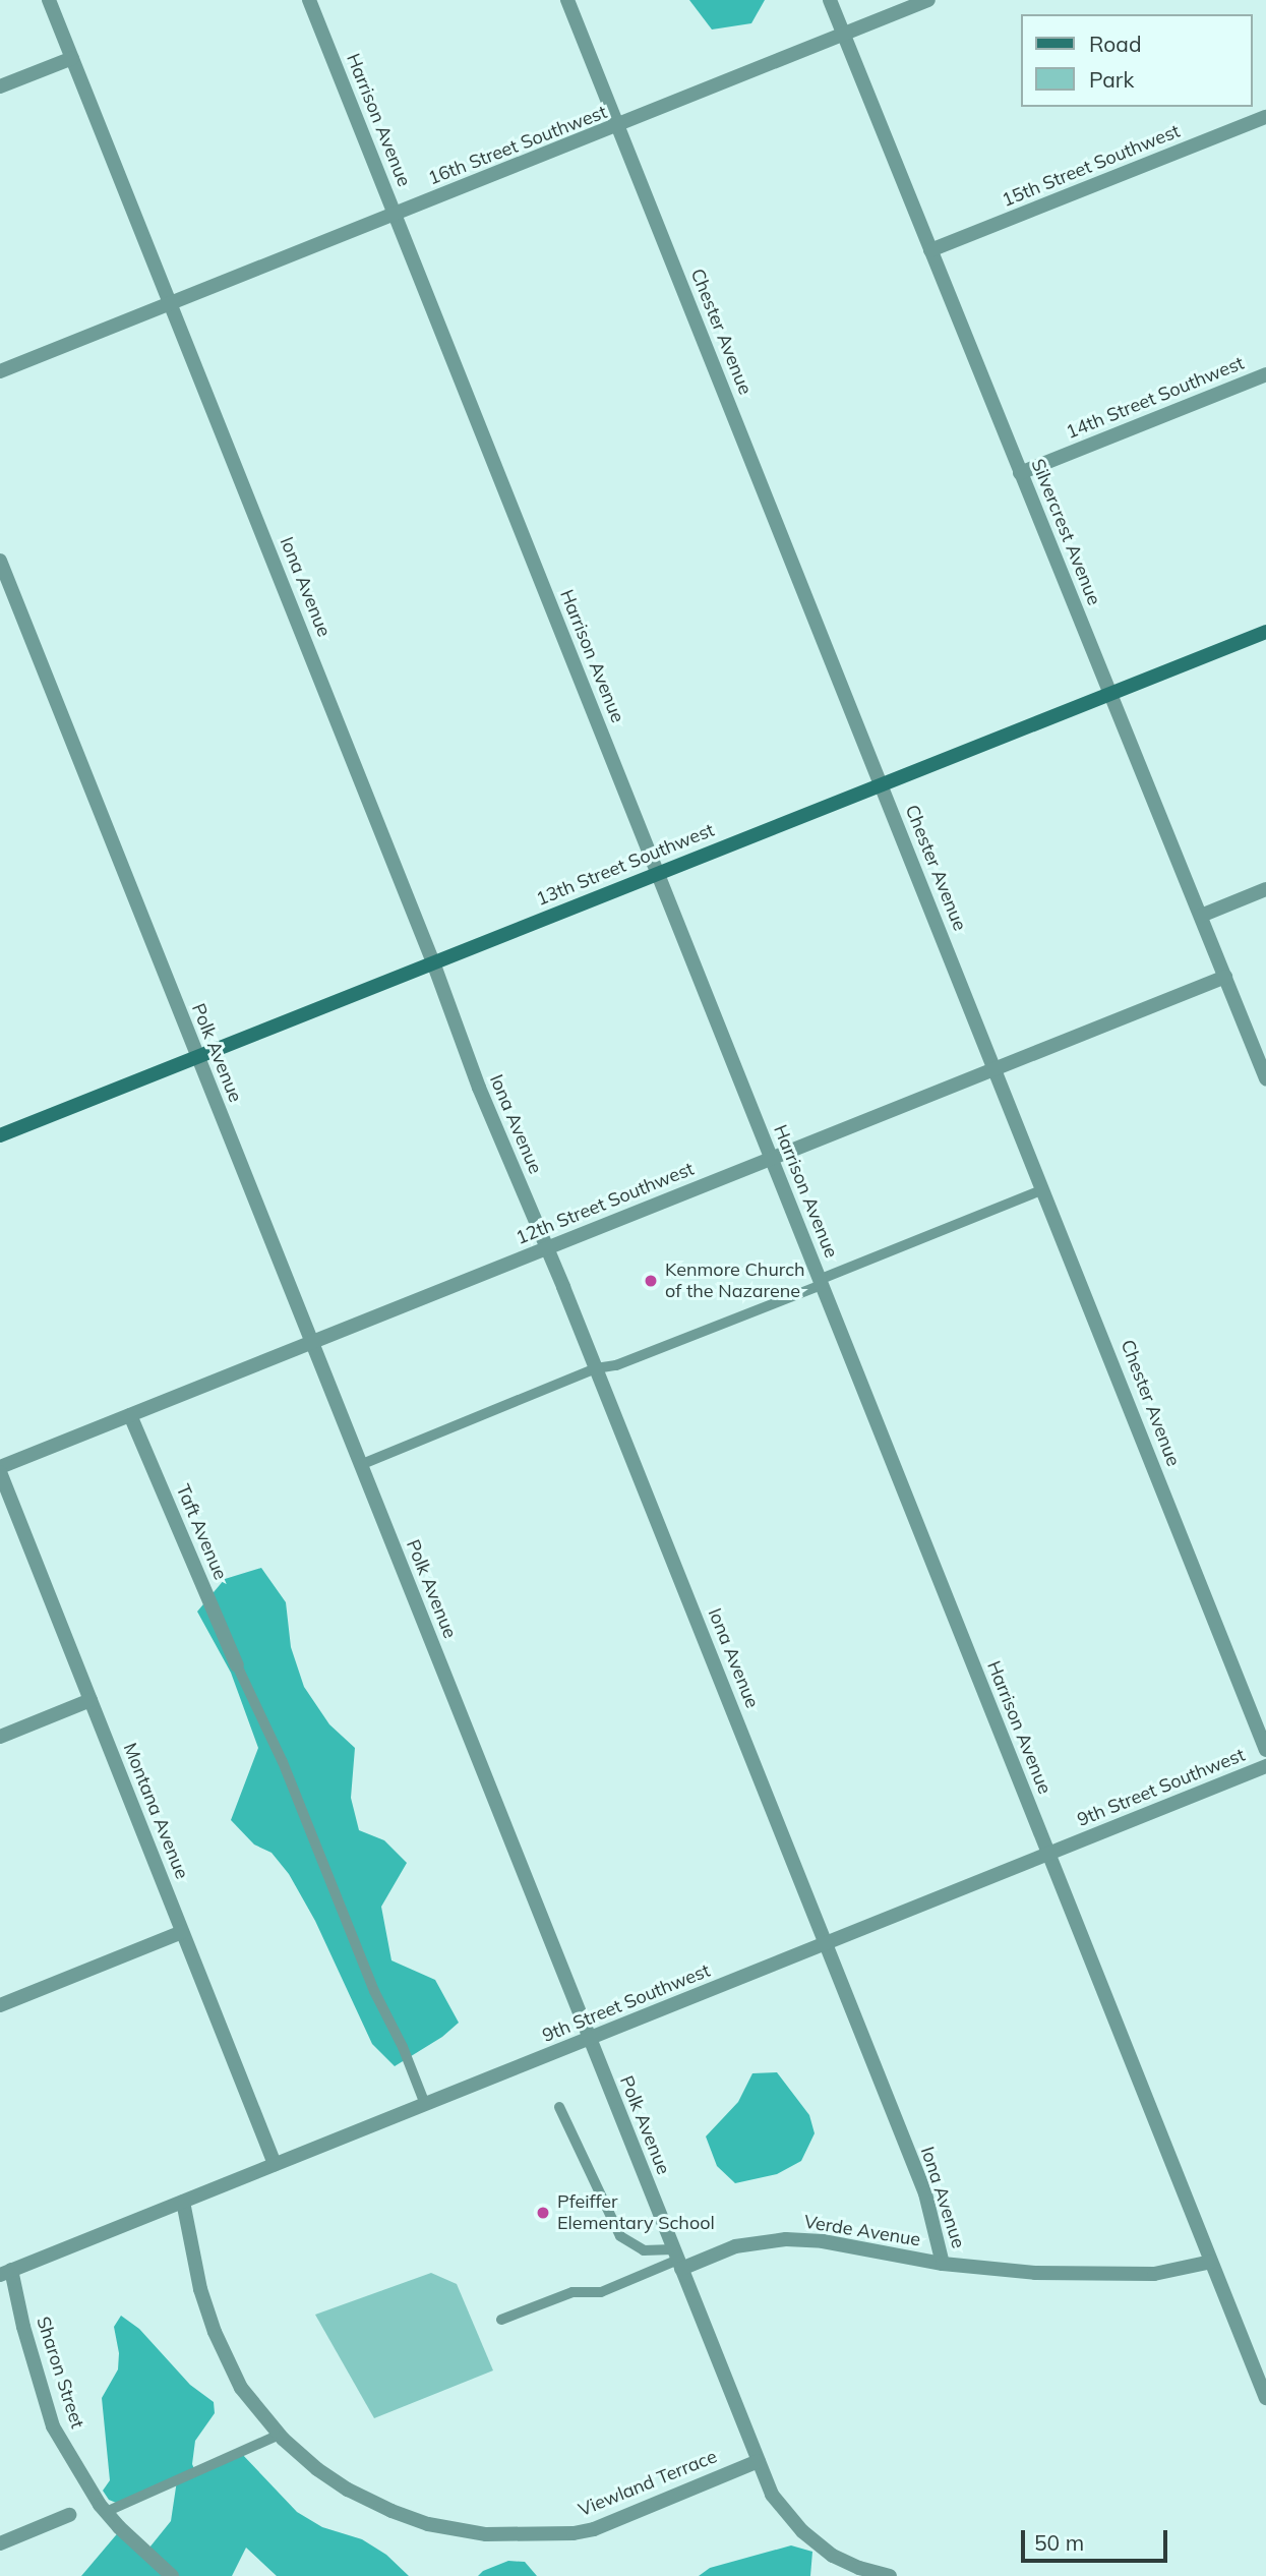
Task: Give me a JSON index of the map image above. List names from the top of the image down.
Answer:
{
  "streets": {
    "street": [
      "Harrison Avenue",
      "16th Street Southwest",
      "15th Street Southwest",
      "Chester Avenue",
      "14th Street Southwest",
      "Silvercrest Avenue",
      "Iona Avenue",
      "13th Street Southwest",
      "Polk Avenue",
      "12th Street Southwest",
      "Taft Avenue",
      "9th Street Southwest",
      "Montana Avenue",
      "Verde Avenue",
      "Sharon Street",
      "Viewland Terrace"
    ]
  },
  "crossings": [
    ["Harrison Avenue", "16th Street Southwest"],
    ["Harrison Avenue", "13th Street Southwest"],
    ["Harrison Avenue", "12th Street Southwest"],
    ["Harrison Avenue", "9th Street Southwest"],
    ["Harrison Avenue", "Verde Avenue"],
    ["16th Street Southwest", "Chester Avenue"],
    ["16th Street Southwest", "Silvercrest Avenue"],
    ["16th Street Southwest", "Iona Avenue"],
    ["15th Street Southwest", "Silvercrest Avenue"],
    ["Chester Avenue", "13th Street Southwest"],
    ["Chester Avenue", "12th Street Southwest"],
    ["14th Street Southwest", "Silvercrest Avenue"],
    ["Silvercrest Avenue", "13th Street Southwest"],
    ["Silvercrest Avenue", "12th Street Southwest"],
    ["Iona Avenue", "13th Street Southwest"],
    ["Iona Avenue", "12th Street Southwest"],
    ["Iona Avenue", "9th Street Southwest"],
    ["Iona Avenue", "Verde Avenue"],
    ["13th Street Southwest", "Polk Avenue"],
    ["Polk Avenue", "12th Street Southwest"],
    ["Polk Avenue", "9th Street Southwest"],
    ["Polk Avenue", "Verde Avenue"],
    ["Polk Avenue", "Viewland Terrace"],
    ["12th Street Southwest", "Taft Avenue"],
    ["12th Street Southwest", "Montana Avenue"],
    ["9th Street Southwest", "Montana Avenue"],
    ["9th Street Southwest", "Sharon Street"],
    ["9th Street Southwest", "Viewland Terrace"]
  ],
  "places": ["Kenmore Church of the Nazarene", "Pfeiffer Elementary School"],
  "legend": ["Road", "Park"],
  "scale_bar": "50 m"
}
